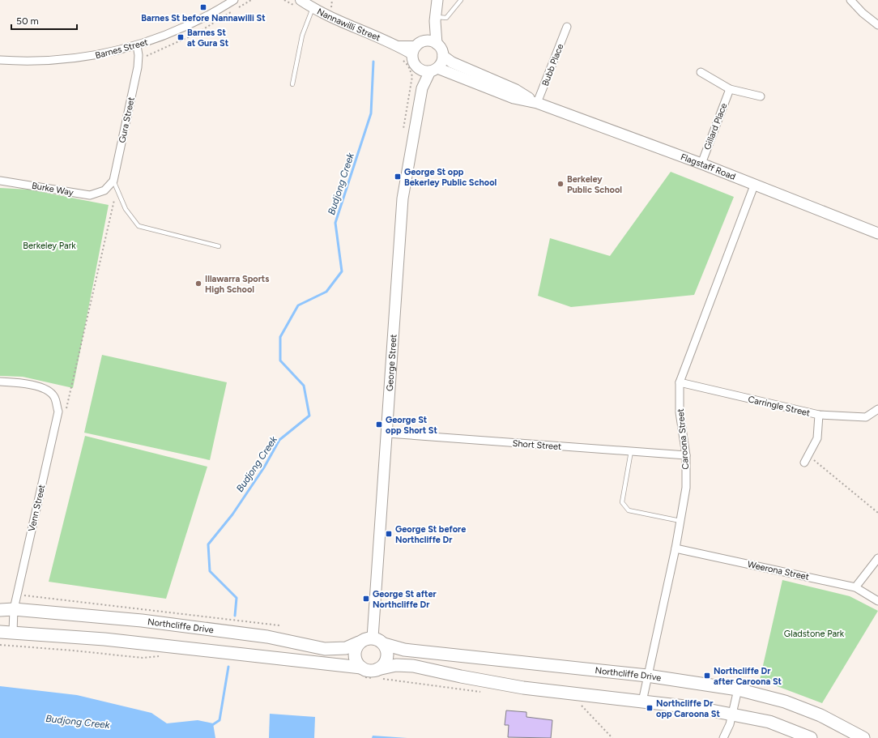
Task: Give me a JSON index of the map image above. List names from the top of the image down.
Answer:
{
  "streets": {
    "main road": ["Flagstaff Road", "George Street", "Northcliffe Drive"],
    "street": [
      "Nannawilli Street",
      "Barnes Street",
      "Bubb Place",
      "Gura Street",
      "Gillard Place",
      "Burke Way",
      "Carringle Street",
      "Caroona Street",
      "Short Street",
      "Venn Street",
      "Weerona Street"
    ]
  },
  "crossings": [
    ["Nannawilli Street", "Flagstaff Road"],
    ["Nannawilli Street", "George Street"],
    ["Barnes Street", "Gura Street"],
    ["Bubb Place", "Flagstaff Road"],
    ["Gura Street", "Burke Way"],
    ["Gillard Place", "Flagstaff Road"],
    ["Flagstaff Road", "George Street"],
    ["Flagstaff Road", "Caroona Street"],
    ["George Street", "Short Street"],
    ["George Street", "Northcliffe Drive"],
    ["Carringle Street", "Caroona Street"],
    ["Caroona Street", "Short Street"],
    ["Caroona Street", "Weerona Street"],
    ["Caroona Street", "Northcliffe Drive"],
    ["Venn Street", "Northcliffe Drive"]
  ],
  "water": ["Budjong Creek"],
  "parks": ["Berkeley Park", "Gladstone Park"],
  "places": {
    "transit": [
      "Barnes St before Nannawilli St",
      "Barnes St at Gura St",
      "George St opp Bekerley Public School",
      "George St opp Short St",
      "George St before Northcliffe Dr",
      "George St after Northcliffe Dr",
      "Northcliffe Dr after Caroona St",
      "Northcliffe Dr opp Caroona St"
    ],
    "other": ["Berkeley Public School", "Illawarra Sports High School"]
  },
  "scale_bar": "50 m"
}
